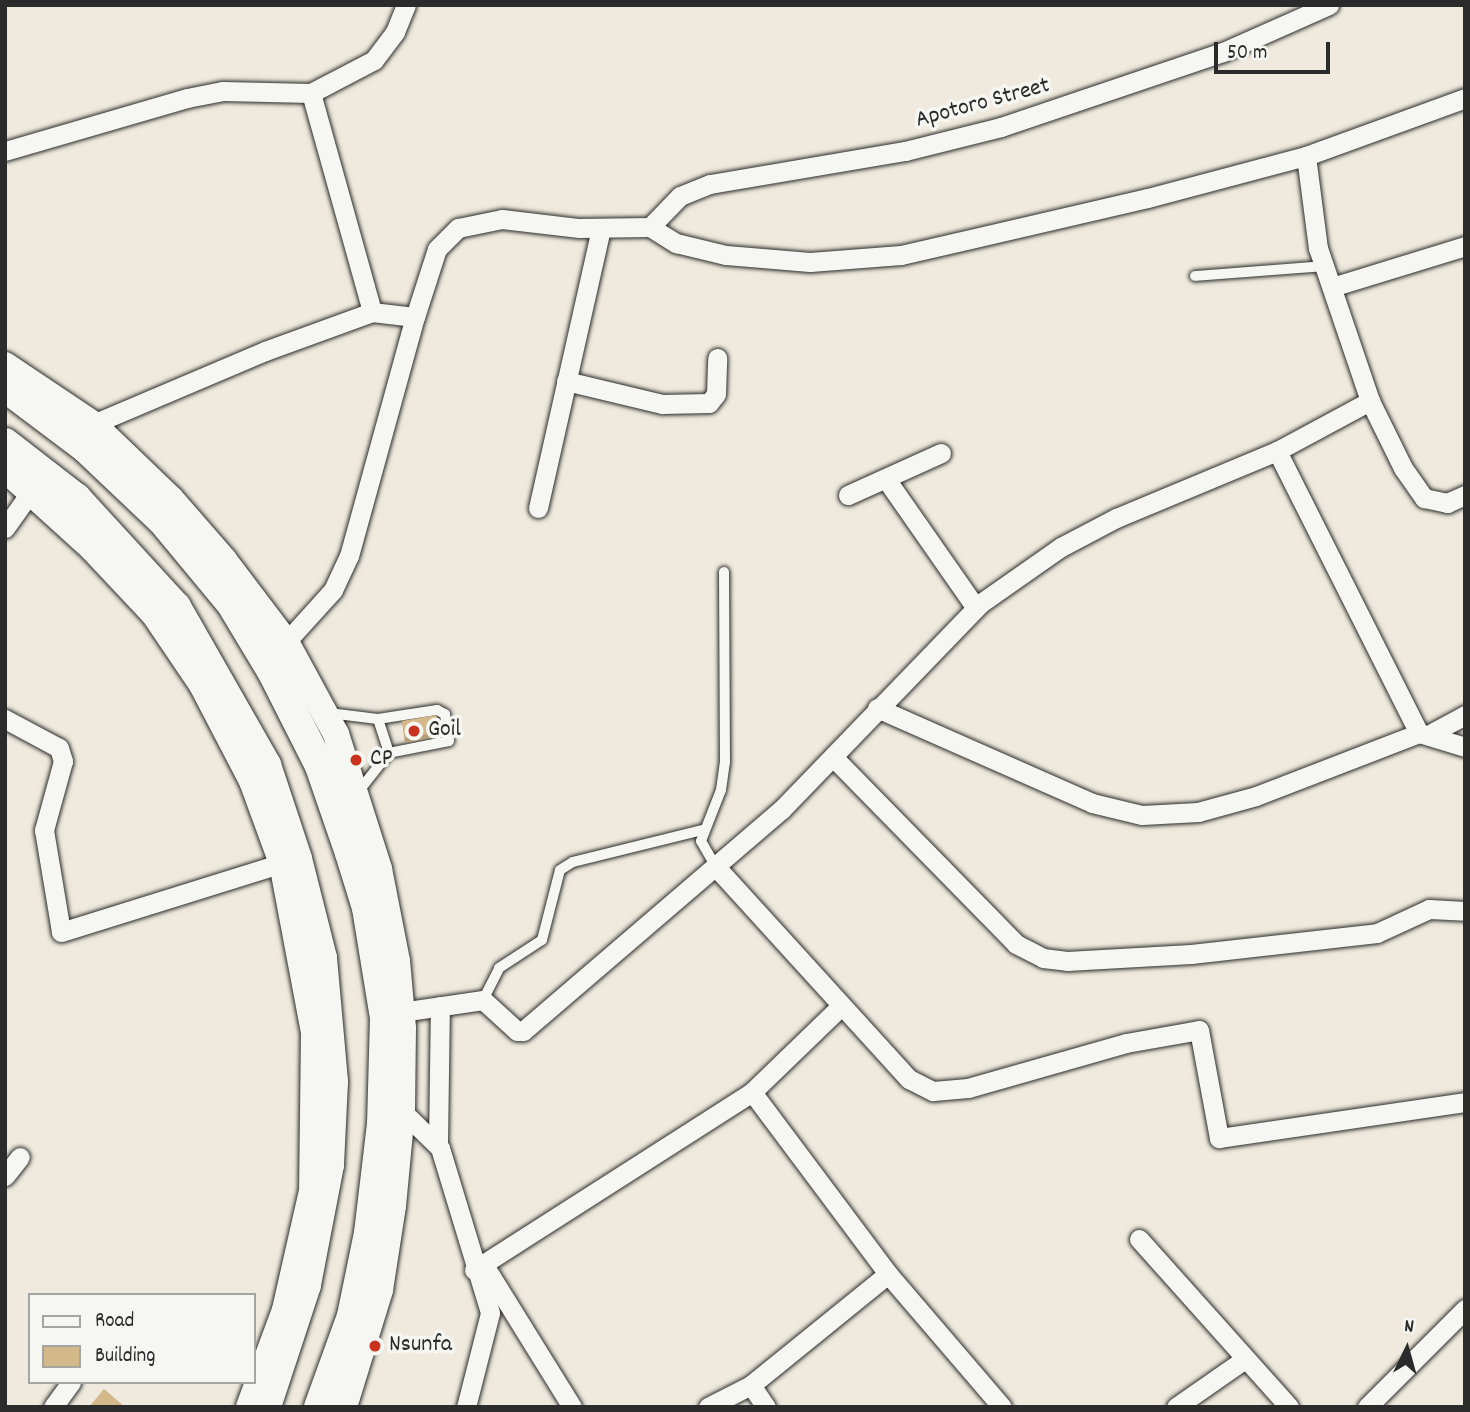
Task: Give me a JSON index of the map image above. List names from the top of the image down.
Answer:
{
  "streets": {
    "street": ["Apotoro Street"]
  },
  "places": ["Goil", "CP", "Nsunfa"],
  "legend": ["Road", "Building"],
  "scale_bar": "50 m",
  "north": "top"
}
